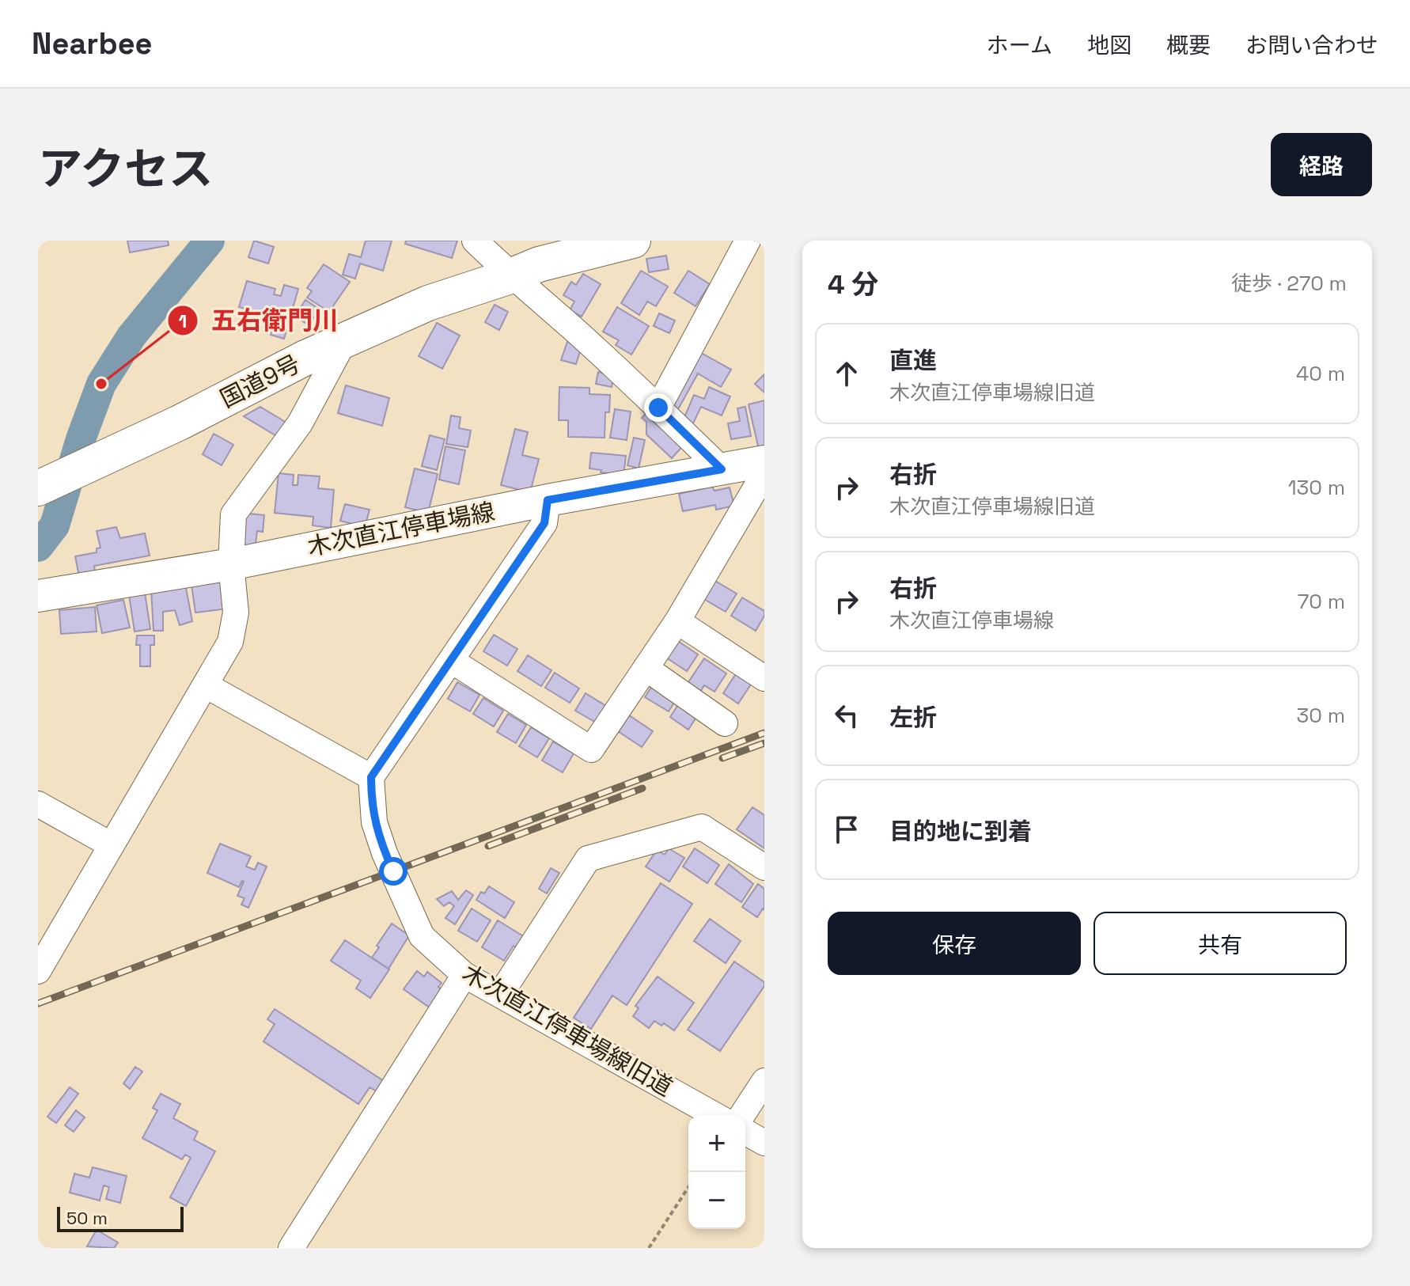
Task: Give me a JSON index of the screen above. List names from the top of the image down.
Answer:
{
  "streets": {
    "highway": ["国道9号"],
    "main road": ["木次直江停車場線"],
    "street": ["木次直江停車場線旧道"]
  },
  "places": ["五右衛門川"],
  "scale_bar": "50 m",
  "page": {
    "header": "Nearbee",
    "nav": [
      "ホーム",
      "地図",
      "概要",
      "お問い合わせ"
    ],
    "title": "アクセス",
    "buttons": [
      "経路",
      ["保存", "共有"]
    ],
    "heading": ["4 分", "徒歩 · 270 m"],
    "list": [
      ["直進", "木次直江停車場線旧道", "40 m"],
      ["右折", "木次直江停車場線旧道", "130 m"],
      ["右折", "木次直江停車場線", "70 m"],
      ["左折", "30 m"],
      "目的地に到着"
    ],
    "map_buttons": ["+", "−"],
    "scale": "50 m"
  }
}
